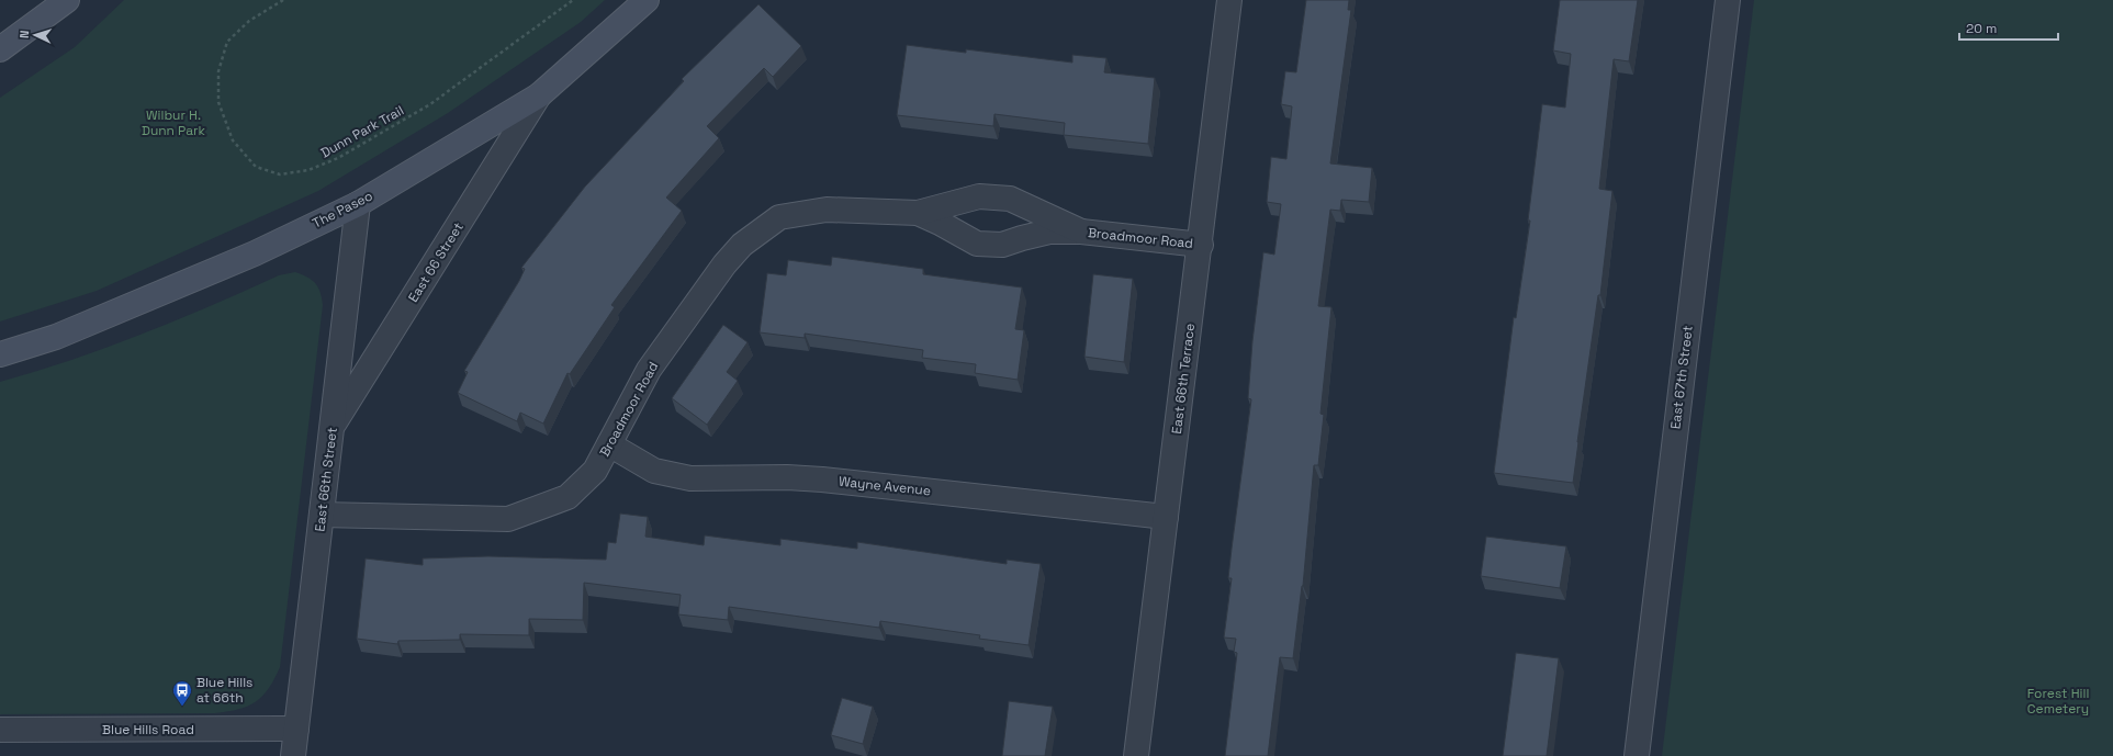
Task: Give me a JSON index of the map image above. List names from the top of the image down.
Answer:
{
  "streets": {
    "main road": ["The Paseo"],
    "street": [
      "Broadmoor Road",
      "East 66 Street",
      "East 67th Street",
      "East 66th Terrace",
      "East 66th Street",
      "Wayne Avenue",
      "Blue Hills Road"
    ],
    "path": ["Dunn Park Trail"]
  },
  "crossings": [
    ["The Paseo", "East 66 Street"],
    ["The Paseo", "East 66th Street"],
    ["Broadmoor Road", "East 66th Terrace"],
    ["Broadmoor Road", "East 66th Street"],
    ["Broadmoor Road", "Wayne Avenue"],
    ["East 66 Street", "East 66th Street"],
    ["East 66th Terrace", "Wayne Avenue"],
    ["East 66th Street", "Blue Hills Road"]
  ],
  "parks": ["Wilbur H. Dunn Park", "Forest Hill Cemetery"],
  "places": {
    "bus stop": ["Blue Hills at 66th"]
  },
  "scale_bar": "20 m",
  "north": "left"
}
